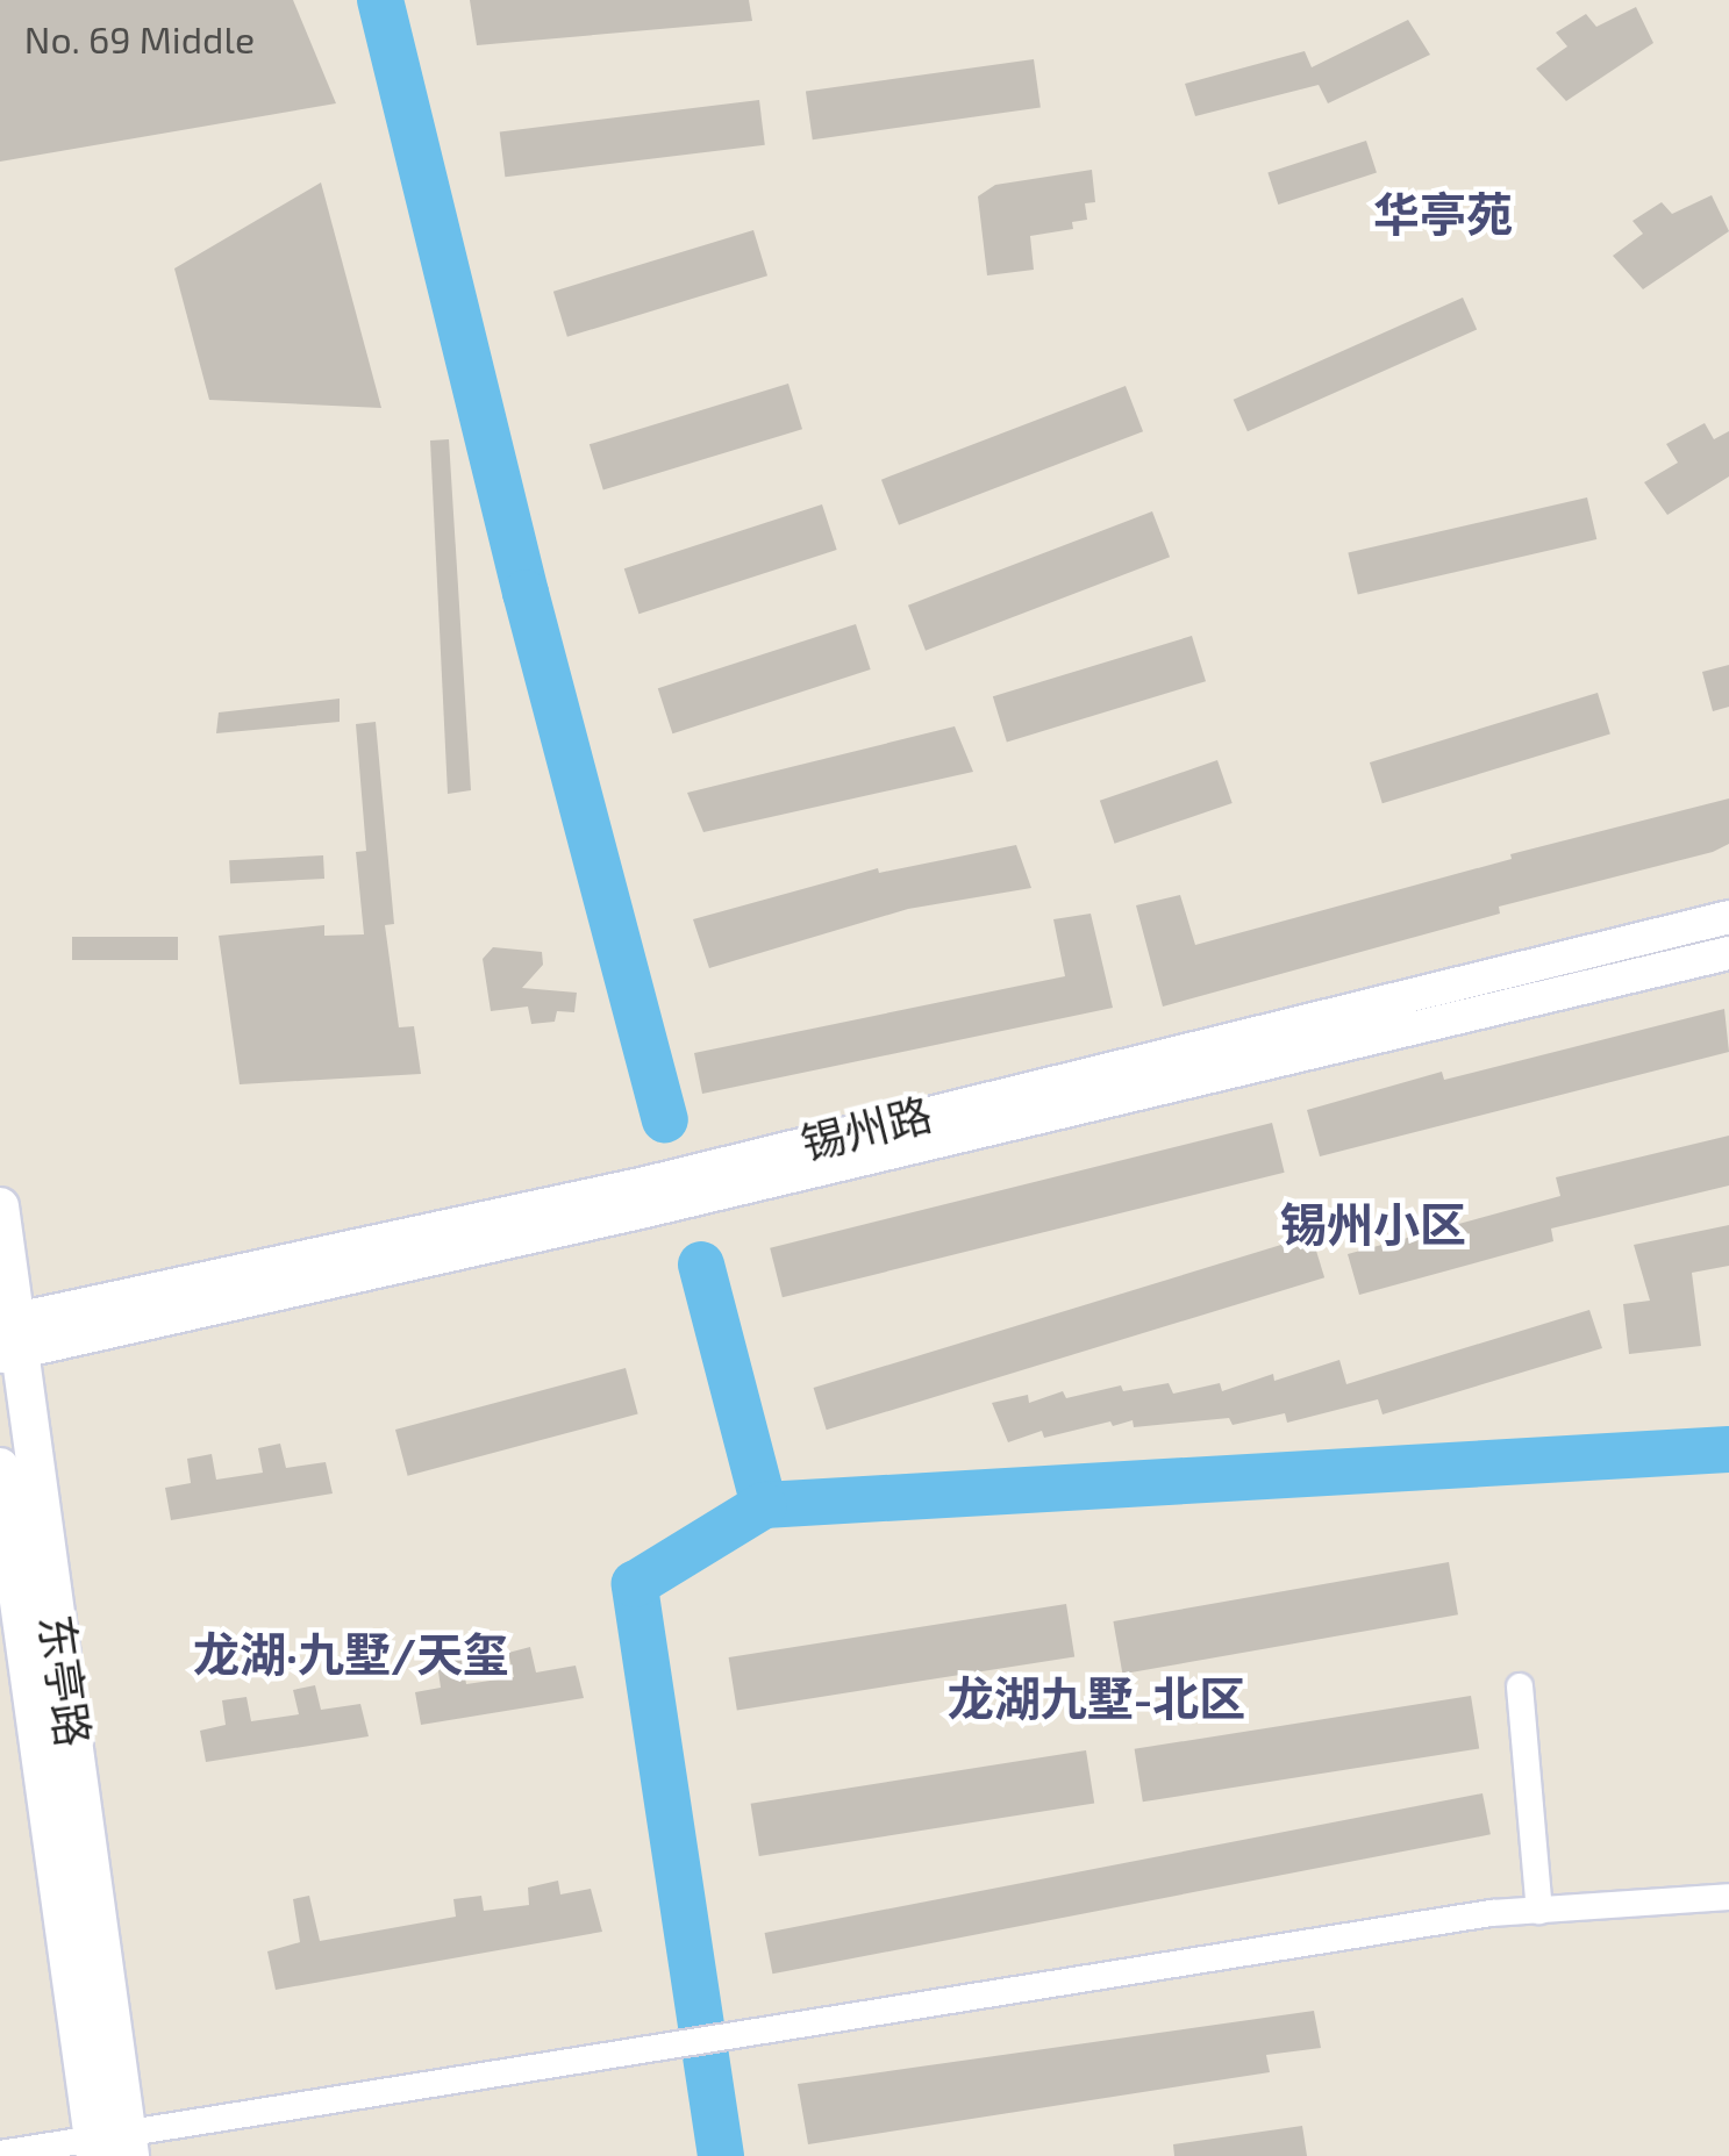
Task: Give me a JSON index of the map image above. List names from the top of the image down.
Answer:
{
  "streets": {
    "main road": ["东亭路"],
    "street": ["锡州路"]
  },
  "crossings": [
    ["锡州路", "东亭路"]
  ],
  "districts": [
    "华亭苑",
    "锡州小区",
    "龙湖·九墅/天玺",
    "龙湖九墅-北区"
  ],
  "house_numbers": ["No. 69 Middle"]
}
